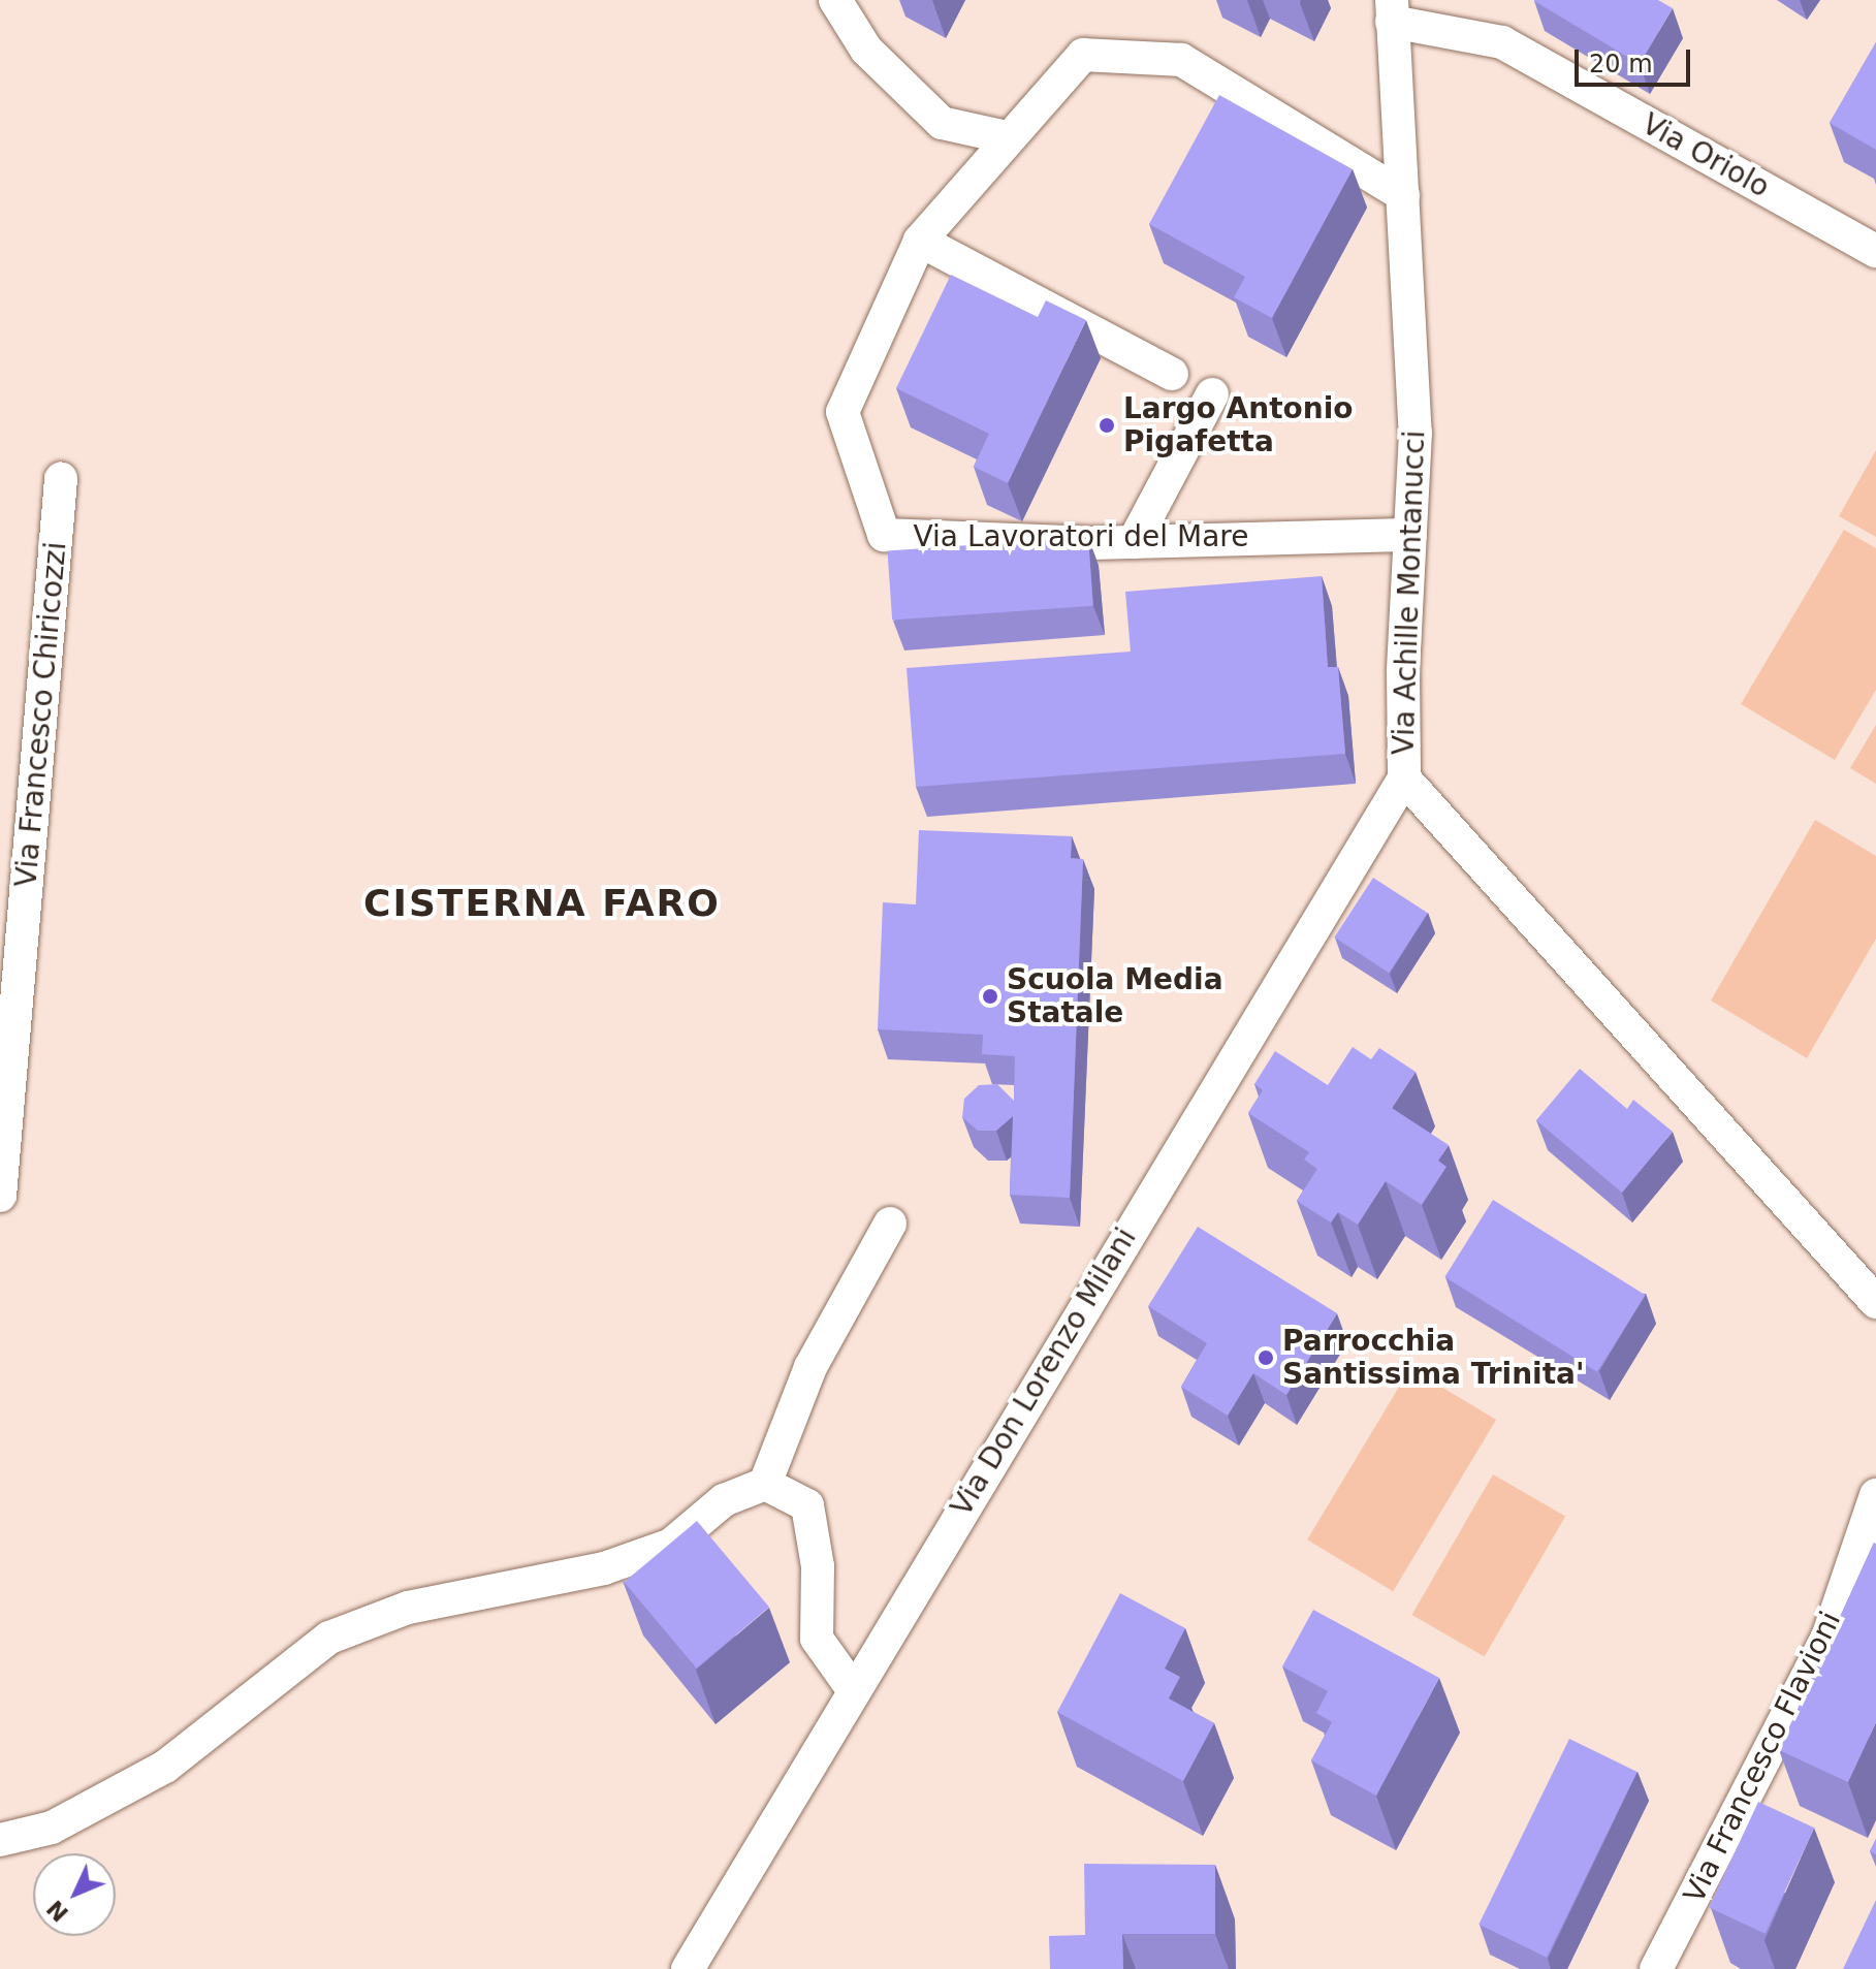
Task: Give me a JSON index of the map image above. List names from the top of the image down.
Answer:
{
  "streets": {
    "street": [
      "Via Oriolo",
      "Via Lavoratori del Mare",
      "Via Achille Montanucci",
      "Via Francesco Chiricozzi",
      "Via Don Lorenzo Milani",
      "Via Francesco Flavioni"
    ]
  },
  "crossings": [
    ["Via Oriolo", "Via Achille Montanucci"],
    ["Via Lavoratori del Mare", "Via Achille Montanucci"],
    ["Via Achille Montanucci", "Via Don Lorenzo Milani"]
  ],
  "districts": ["CISTERNA FARO"],
  "places": ["Largo Antonio Pigafetta", "Scuola Media Statale", "Parrocchia Santissima Trinita'"],
  "scale_bar": "20 m",
  "north": "bottom left"
}
